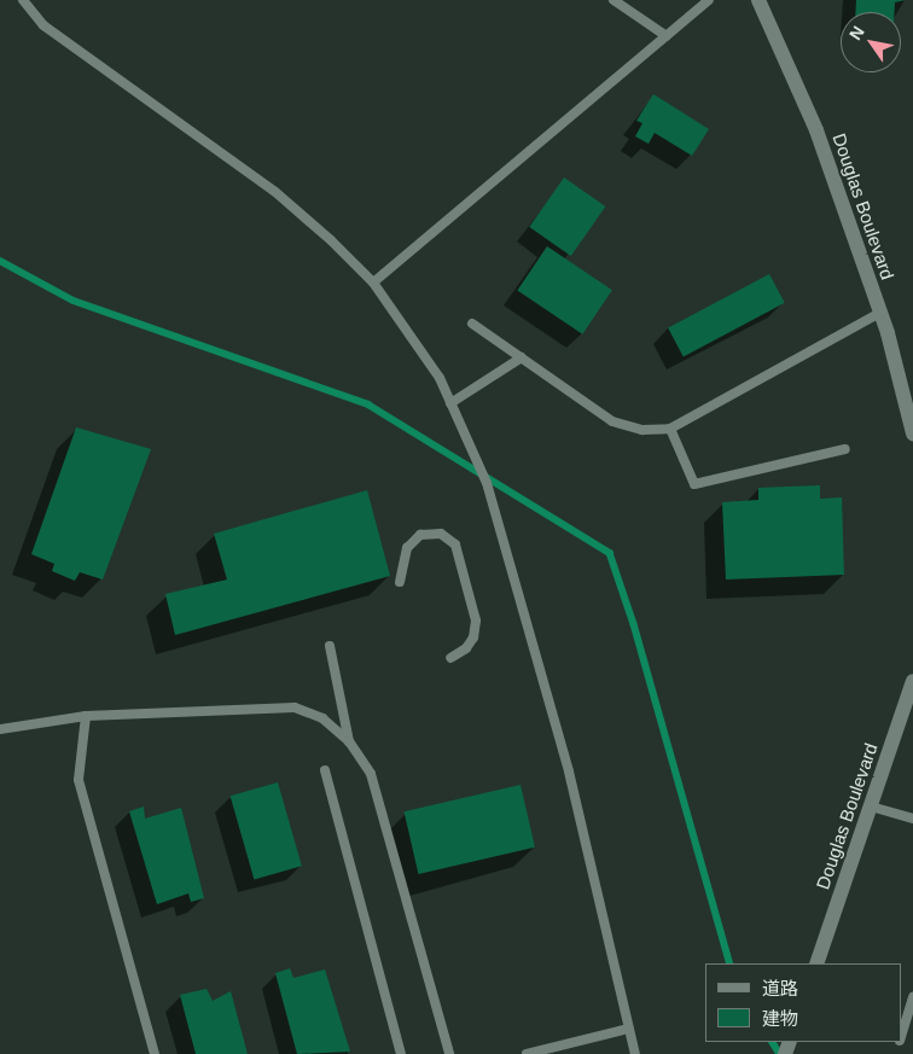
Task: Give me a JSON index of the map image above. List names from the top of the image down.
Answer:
{
  "streets": {
    "street": ["Douglas Boulevard"]
  },
  "legend": ["道路", "建物"],
  "north": "top left"
}
